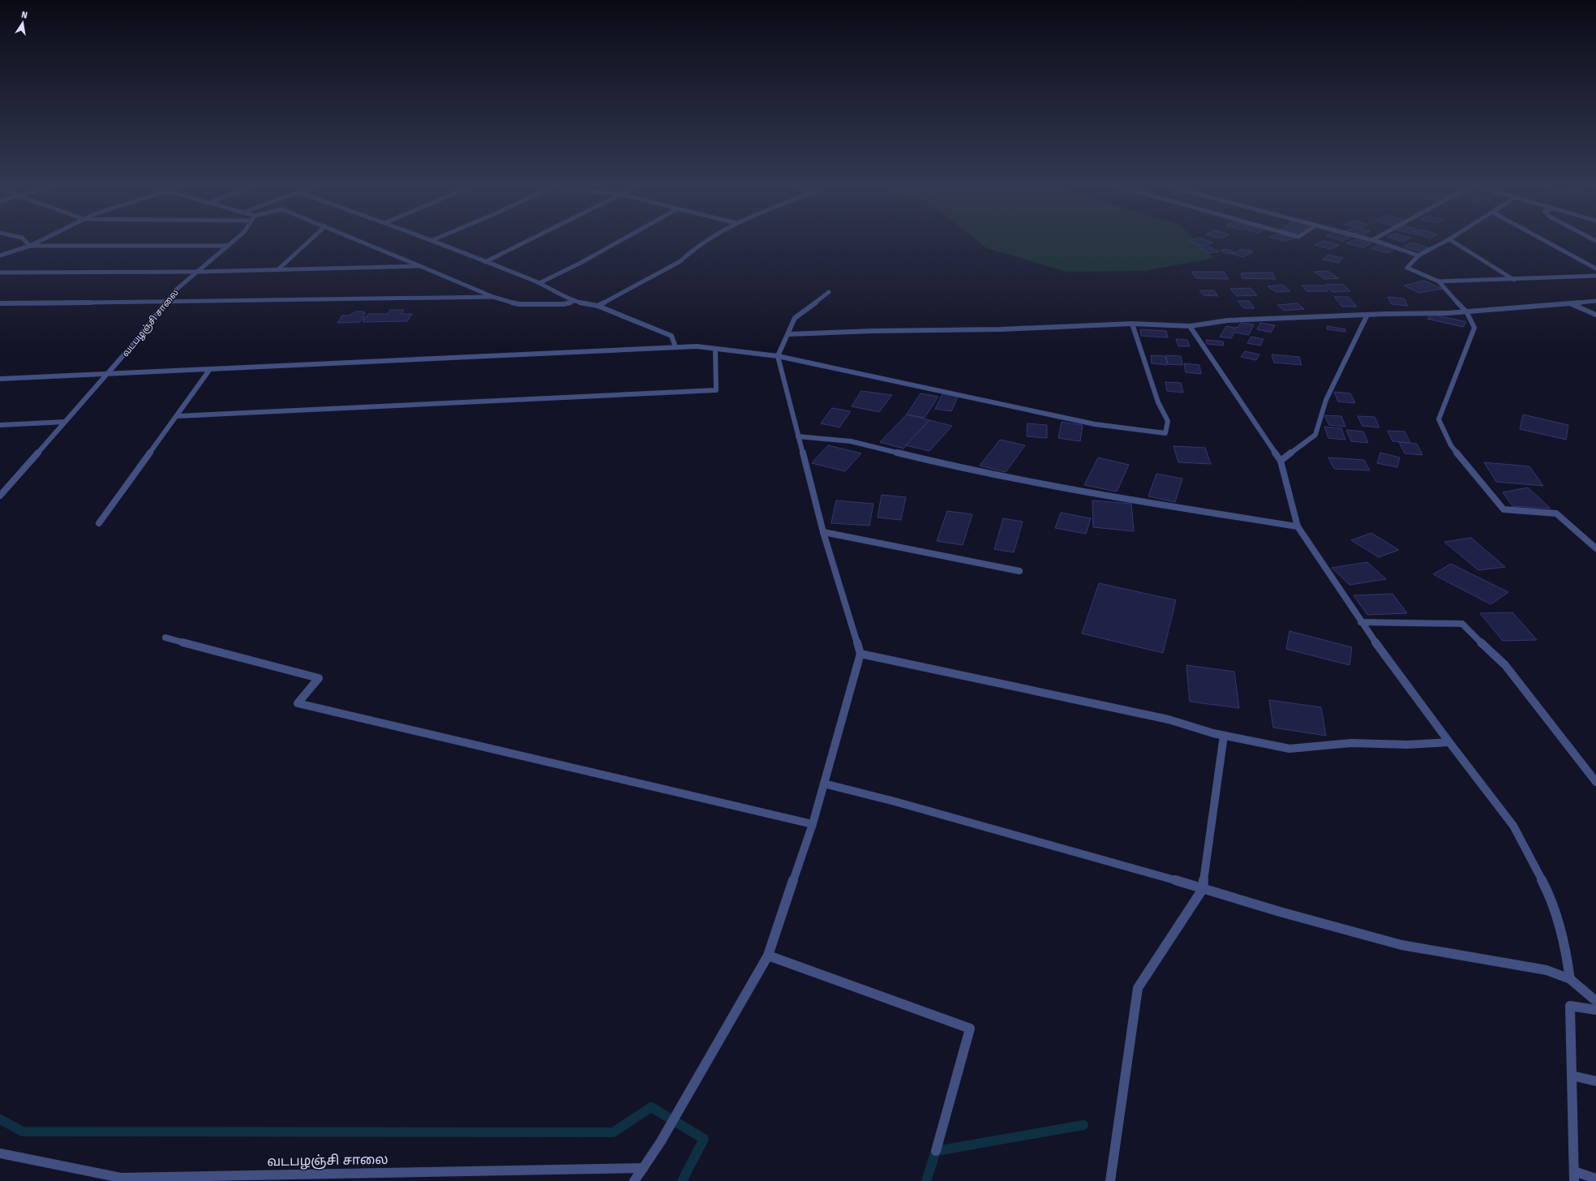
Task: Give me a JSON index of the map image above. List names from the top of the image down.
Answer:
{
  "streets": {
    "street": ["வடபழஞ்சி சாலை"]
  },
  "north": "top"
}
